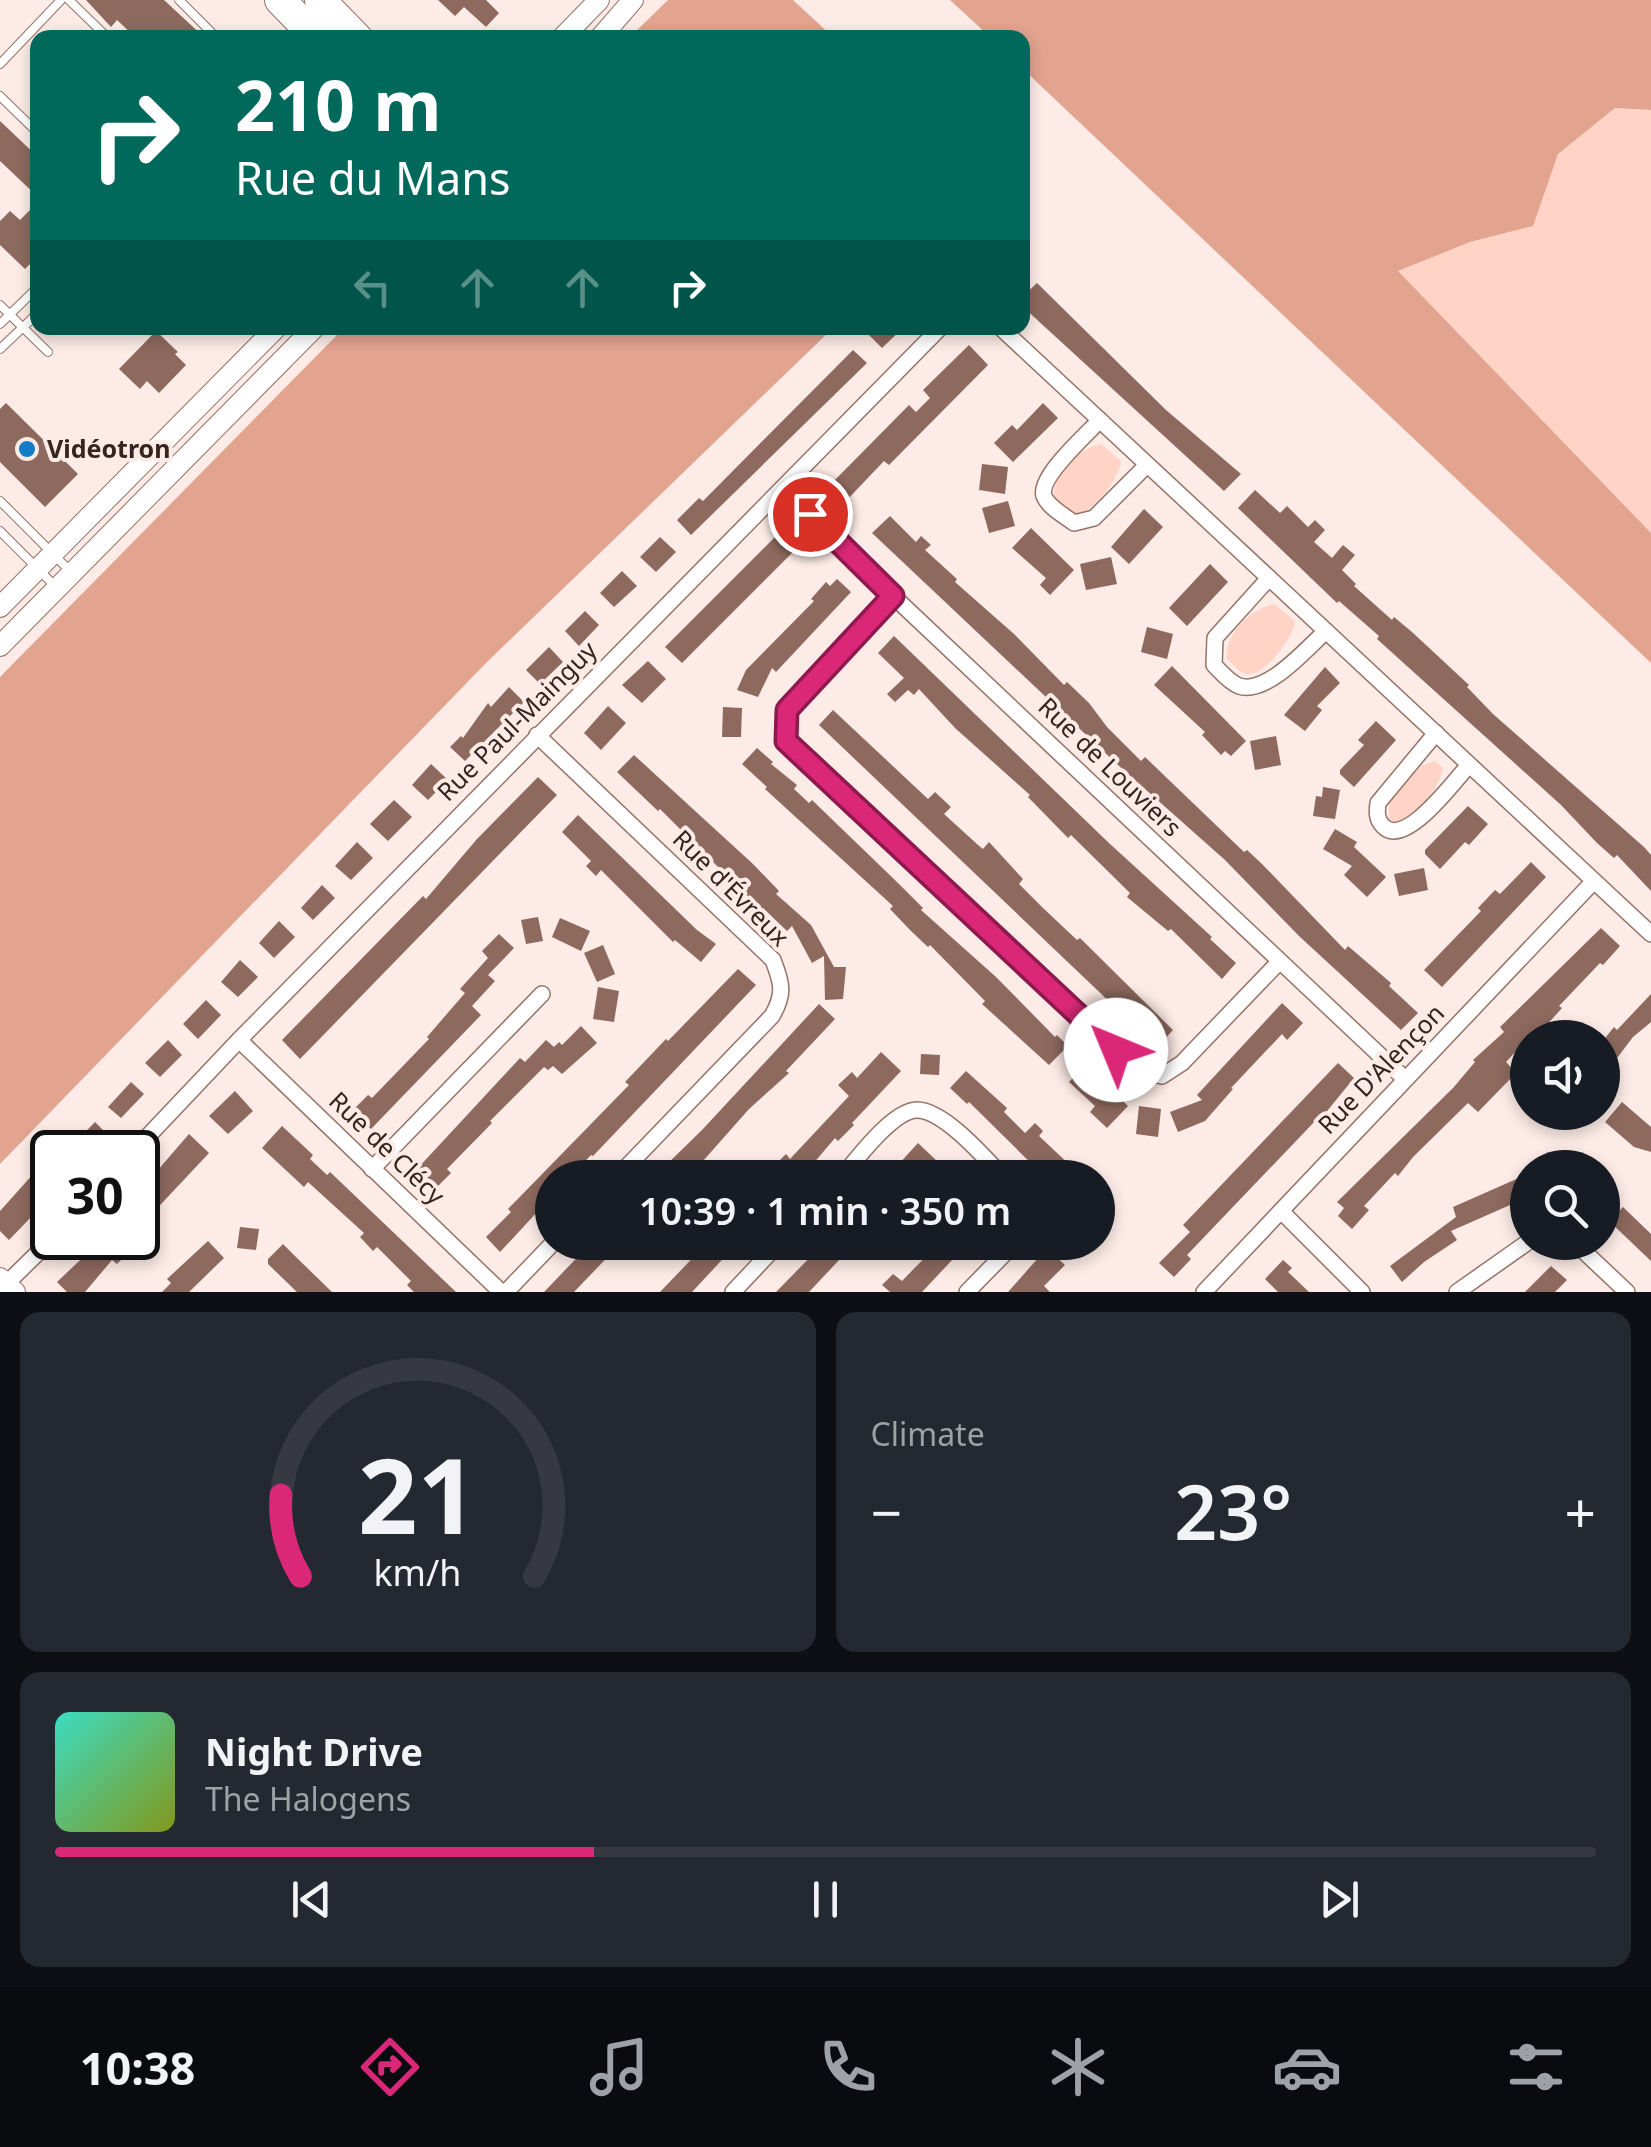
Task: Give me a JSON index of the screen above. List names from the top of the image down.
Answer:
{
  "streets": {
    "street": [
      "Rue Paul-Mainguy",
      "Rue de Louviers",
      "Rue d'Évreux",
      "Rue D'Alençon",
      "Rue de Clécy"
    ]
  },
  "crossings": [
    ["Rue Paul-Mainguy", "Rue de Louviers"],
    ["Rue Paul-Mainguy", "Rue d'Évreux"],
    ["Rue Paul-Mainguy", "Rue de Clécy"],
    ["Rue de Louviers", "Rue D'Alençon"]
  ],
  "places": ["Vidéotron"],
  "page": {
    "turn": ["210 m", "Rue du Mans"],
    "limit": "30",
    "trip": "10:39 · 1 min · 350 m",
    "tile": "Climate",
    "heat": ["−", "23°", "+"],
    "song": ["Night Drive", "The Halogens"],
    "tabs": "10:38",
    "gauge": ["21", "km/h"]
  }
}
